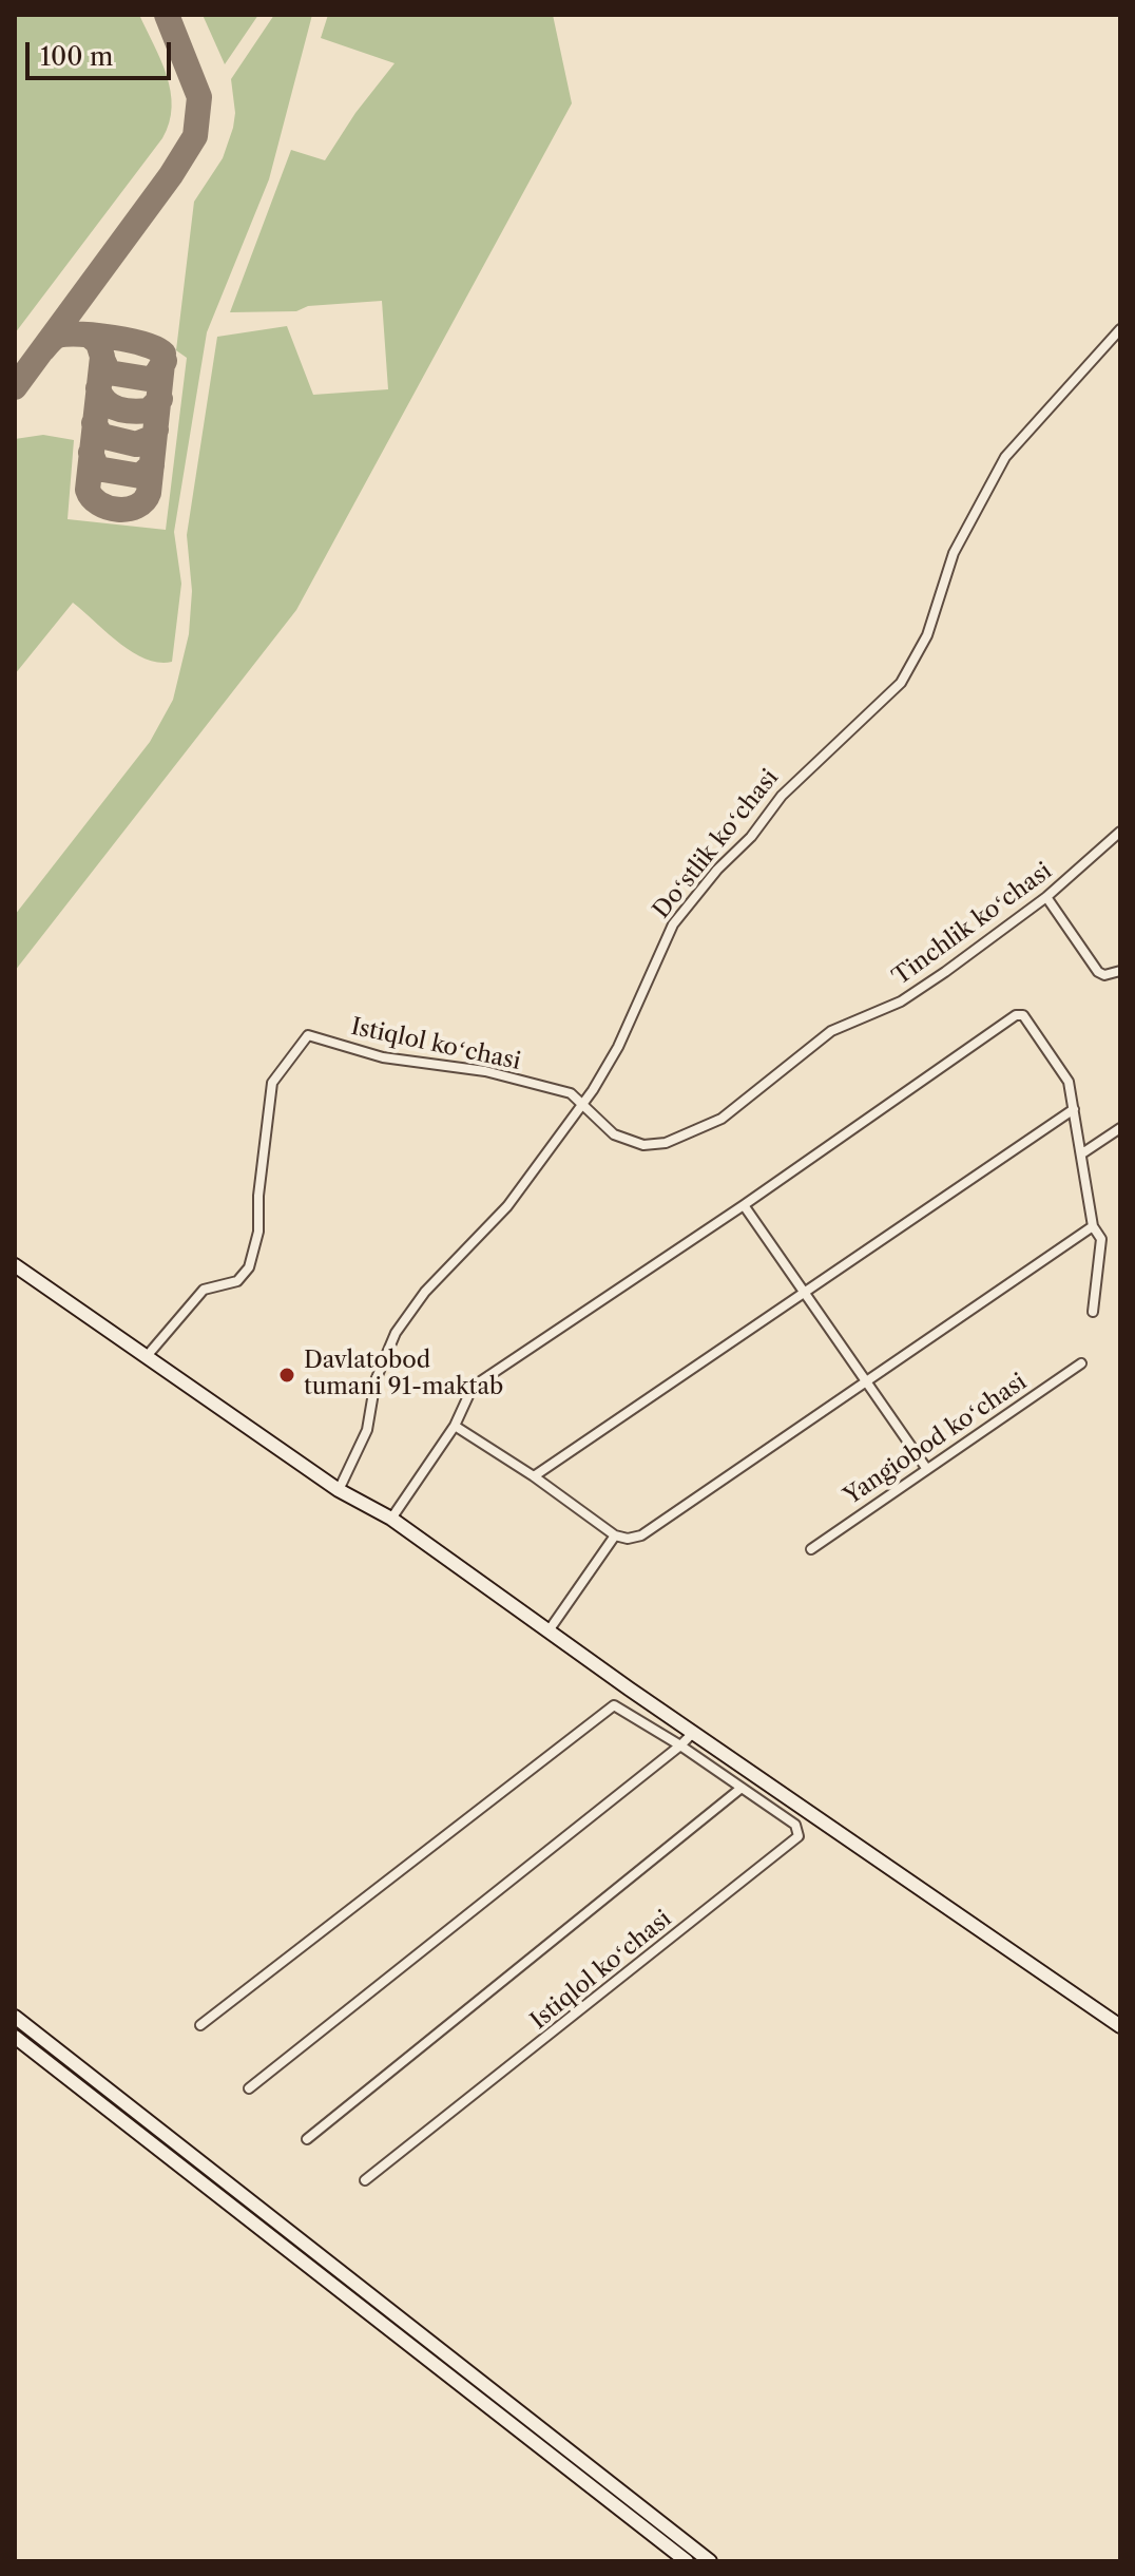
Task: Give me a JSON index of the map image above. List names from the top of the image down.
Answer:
{
  "streets": {
    "street": [
      "Doʻstlik koʻchasi",
      "Tinchlik koʻchasi",
      "Istiqlol koʻchasi",
      "Yangiobod koʻchasi"
    ]
  },
  "crossings": [
    ["Doʻstlik koʻchasi", "Tinchlik koʻchasi"],
    ["Doʻstlik koʻchasi", "Istiqlol koʻchasi"],
    ["Tinchlik koʻchasi", "Istiqlol koʻchasi"]
  ],
  "places": ["Davlatobod tumani 91-maktab"],
  "scale_bar": "100 m"
}
